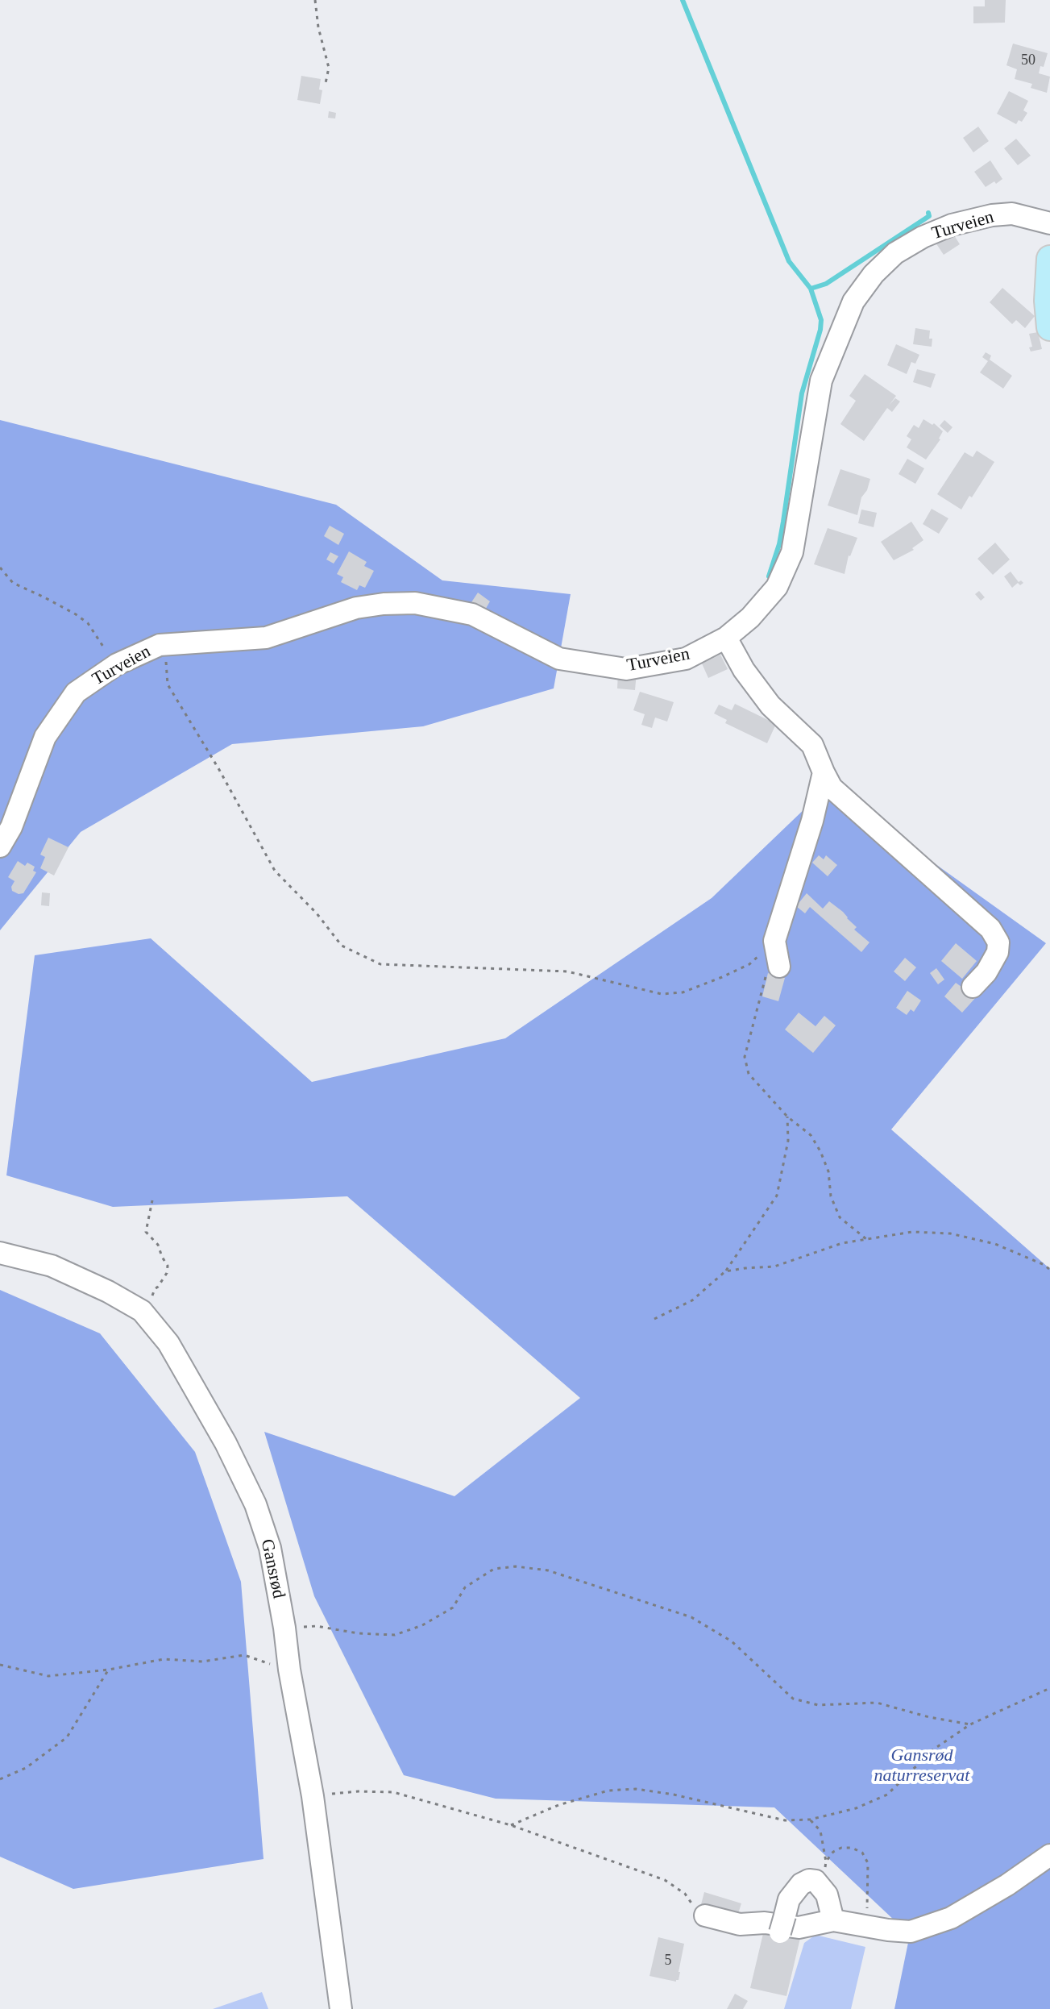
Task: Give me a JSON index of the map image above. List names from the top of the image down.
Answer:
{
  "streets": {
    "street": ["Turveien", "Gansrød"]
  },
  "parks": ["Gansrød naturreservat"],
  "house_numbers": ["50", "5"]
}
